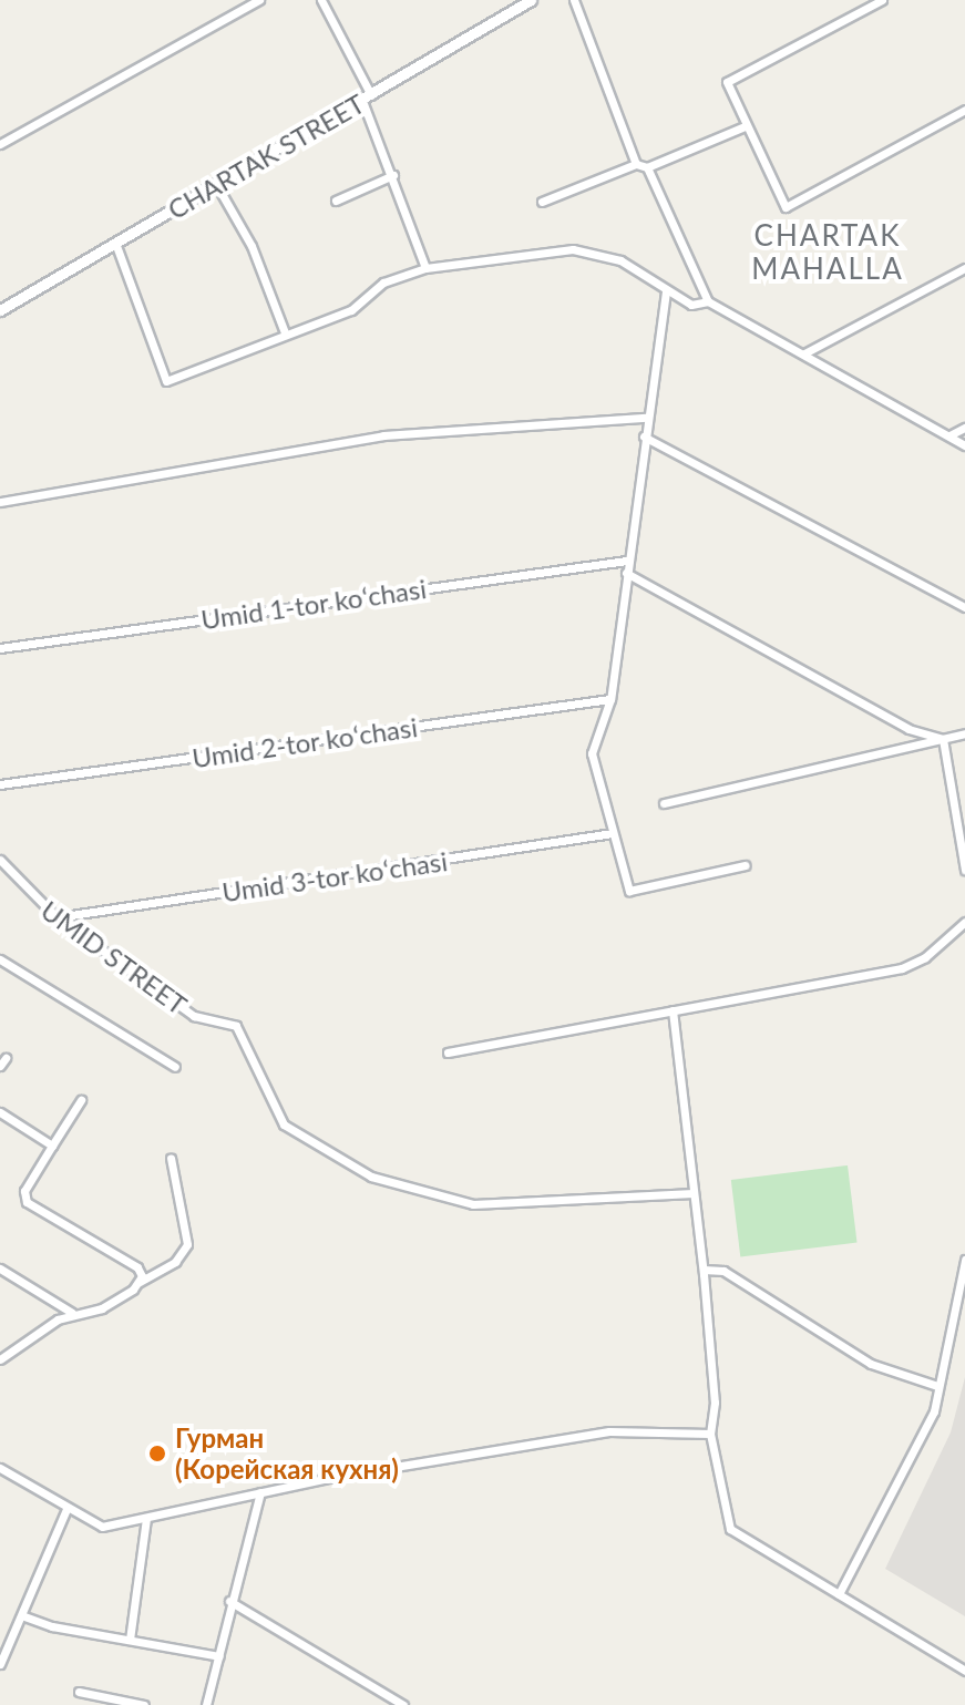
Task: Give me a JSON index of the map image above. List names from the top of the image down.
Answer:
{
  "streets": {
    "street": [
      "CHARTAK STREET",
      "Umid 1-tor koʻchasi",
      "Umid 2-tor koʻchasi",
      "Umid 3-tor koʻchasi",
      "UMID STREET"
    ]
  },
  "crossings": [
    ["Umid 3-tor koʻchasi", "UMID STREET"]
  ],
  "districts": ["CHARTAK MAHALLA"],
  "places": ["Гурман (Корейская кухня)"]
}
